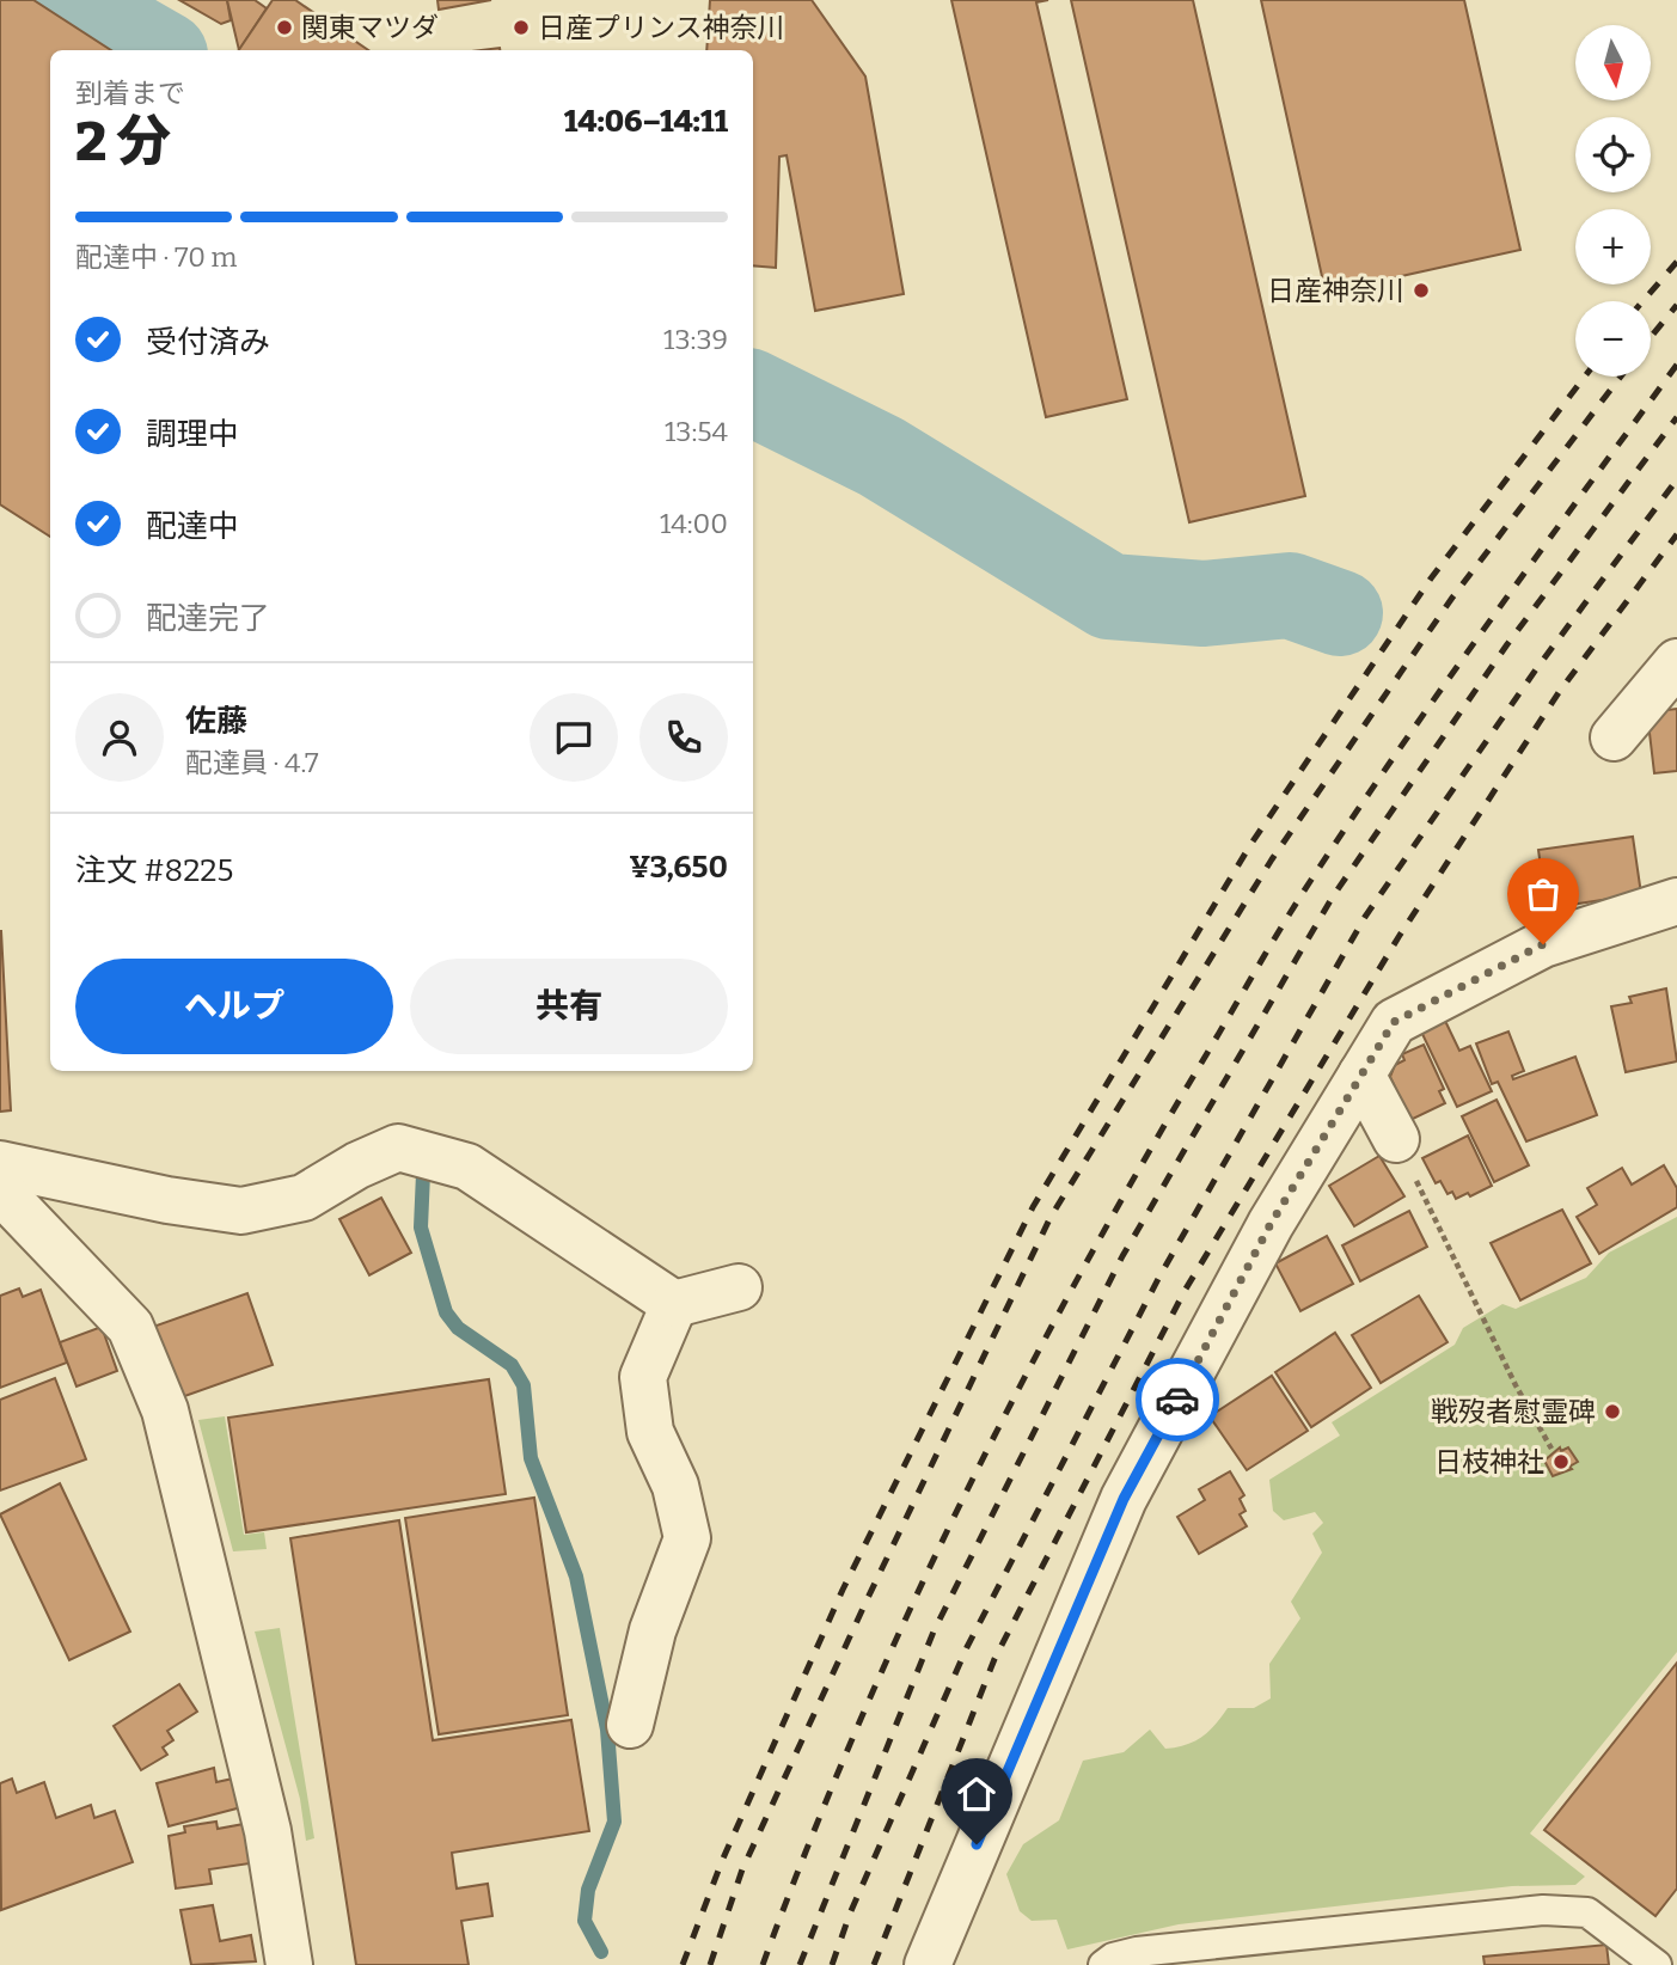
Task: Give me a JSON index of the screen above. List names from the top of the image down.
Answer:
{
  "places": [
    "関東マツダ",
    "日産プリンス神奈川",
    "日産神奈川",
    "戦歿者慰霊碑",
    "日枝神社"
  ],
  "north": "bottom",
  "page": {
    "map_buttons": ["+", "−"],
    "heading": ["2 分", "到着まで", "14:06–14:11"],
    "panel": [
      "佐藤",
      "配達員 · 4.7",
      "注文 #8225",
      "¥3,650"
    ],
    "bar": "配達中 · 70 m",
    "list": [
      ["受付済み", "13:39"],
      ["調理中", "13:54"],
      ["配達中", "14:00"],
      "配達完了"
    ],
    "buttons": ["ヘルプ", "共有"]
  }
}
